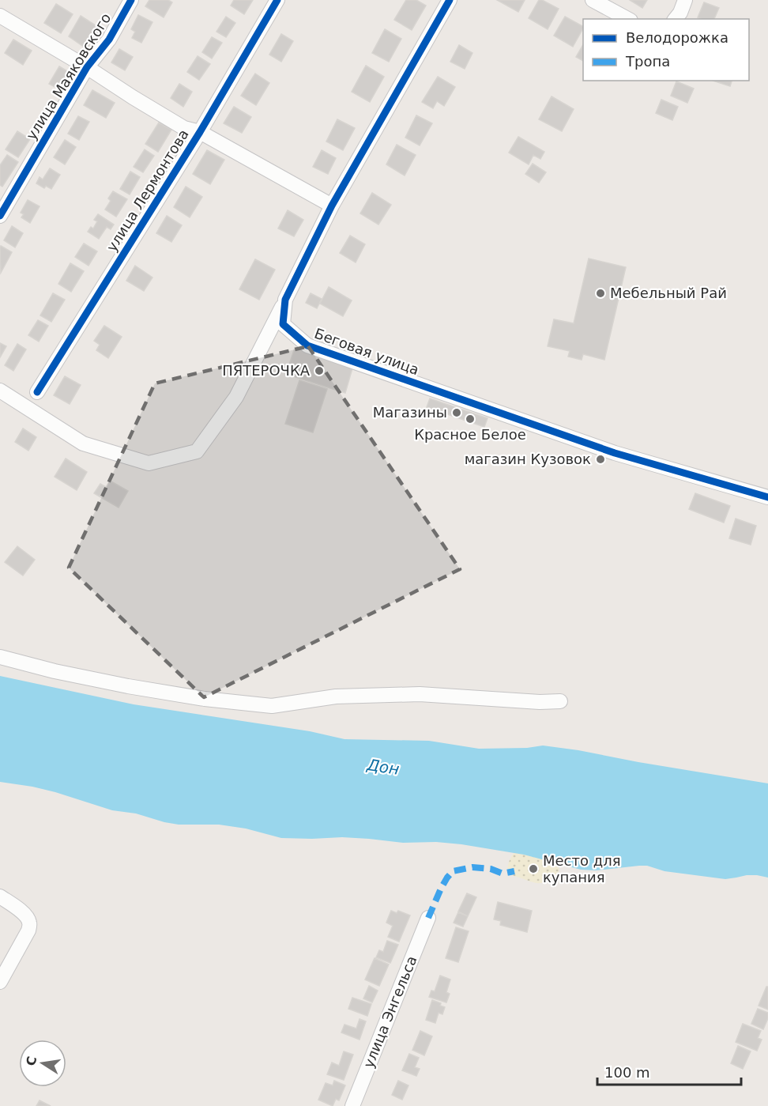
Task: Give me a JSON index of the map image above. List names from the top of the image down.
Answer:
{
  "streets": {
    "street": [
      "улица Маяковского",
      "улица Лермонтова",
      "Беговая улица",
      "улица Энгельса"
    ]
  },
  "water": ["Дон"],
  "places": [
    "Мебельный Рай",
    "ПЯТЕРОЧКА",
    "Магазины",
    "Красное Белое",
    "магазин Кузовок",
    "Место для купания"
  ],
  "legend": ["Велодорожка", "Тропа"],
  "scale_bar": "100 m",
  "north": "left"
}
